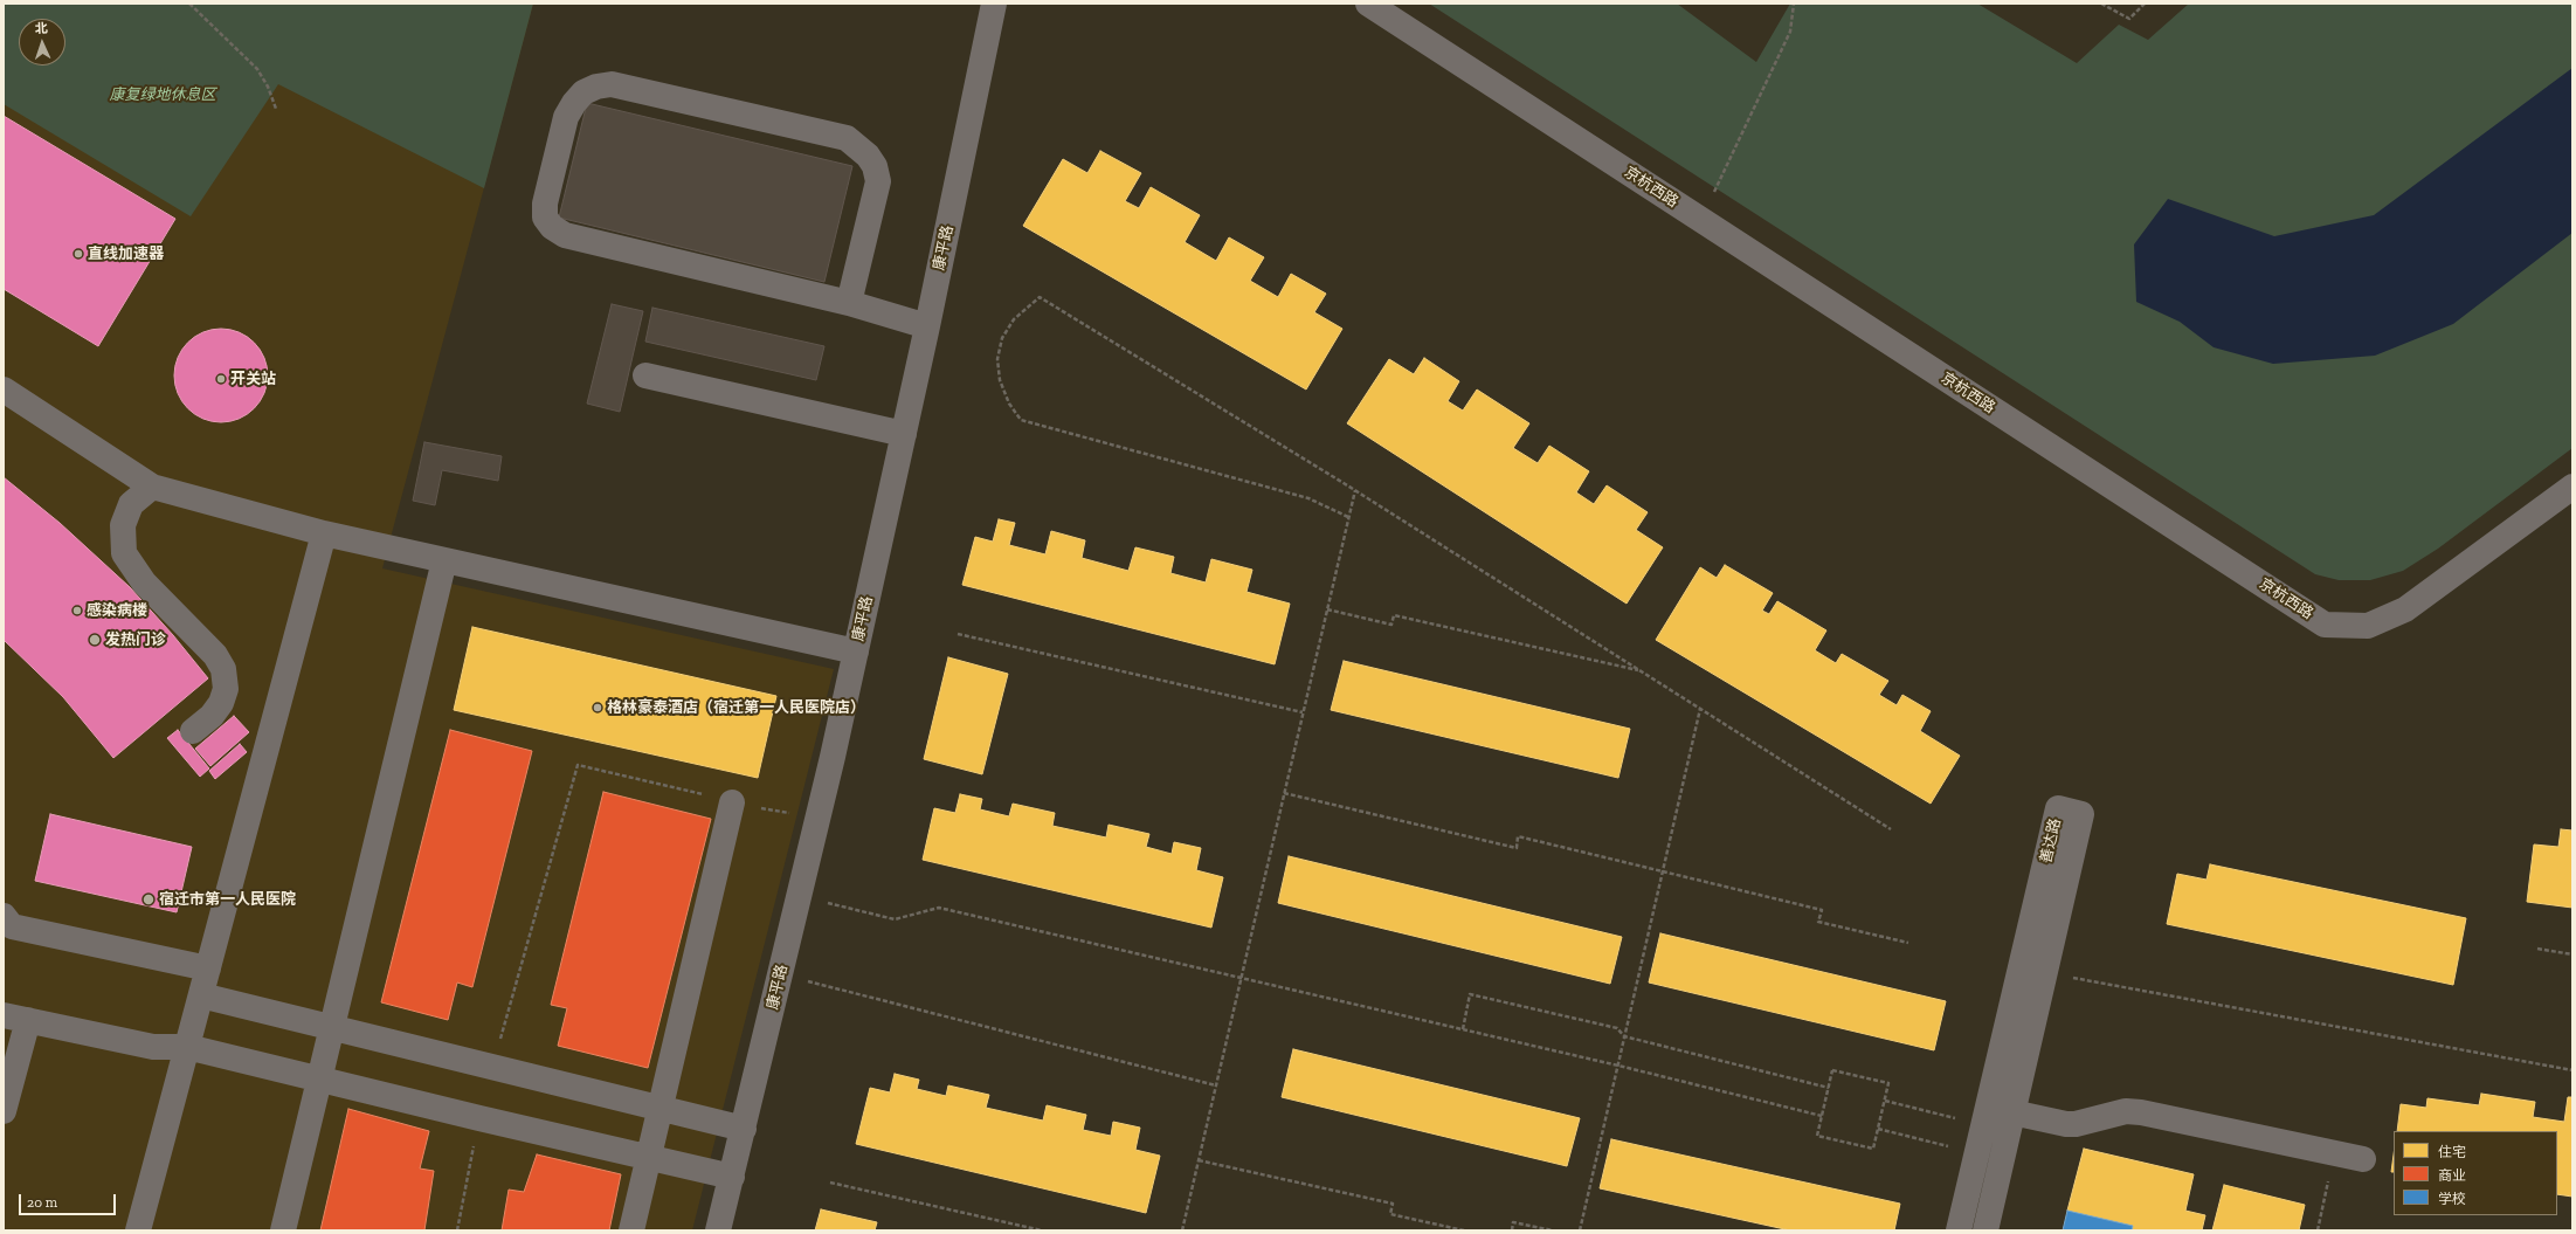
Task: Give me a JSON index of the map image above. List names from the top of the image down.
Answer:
{
  "streets": {
    "street": ["京杭西路", "康平路", "善达路"]
  },
  "parks": ["康复绿地休息区"],
  "places": [
    "直线加速器",
    "开关站",
    "感染病楼",
    "发热门诊",
    "格林豪泰酒店（宿迁第一人民医院店）",
    "宿迁市第一人民医院"
  ],
  "legend": ["住宅", "商业", "学校"],
  "scale_bar": "20 m",
  "north": "top"
}
